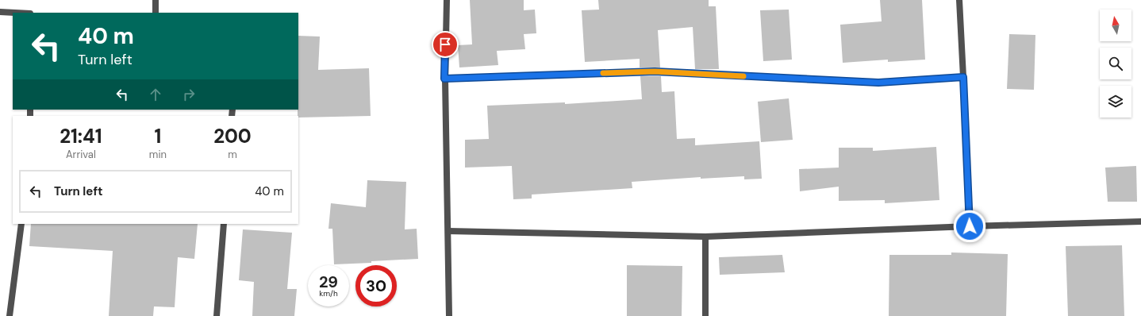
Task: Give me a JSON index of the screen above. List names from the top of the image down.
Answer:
{
  "north": "top",
  "page": {
    "turn": ["40 m", "Turn left"],
    "eta": [
      "21:41",
      "Arrival",
      "1",
      "min",
      "200",
      "m"
    ],
    "list": [
      {
        "name": "Turn left",
        "value": "40 m"
      }
    ],
    "speed": "29 km/h",
    "limit": "30"
  }
}
